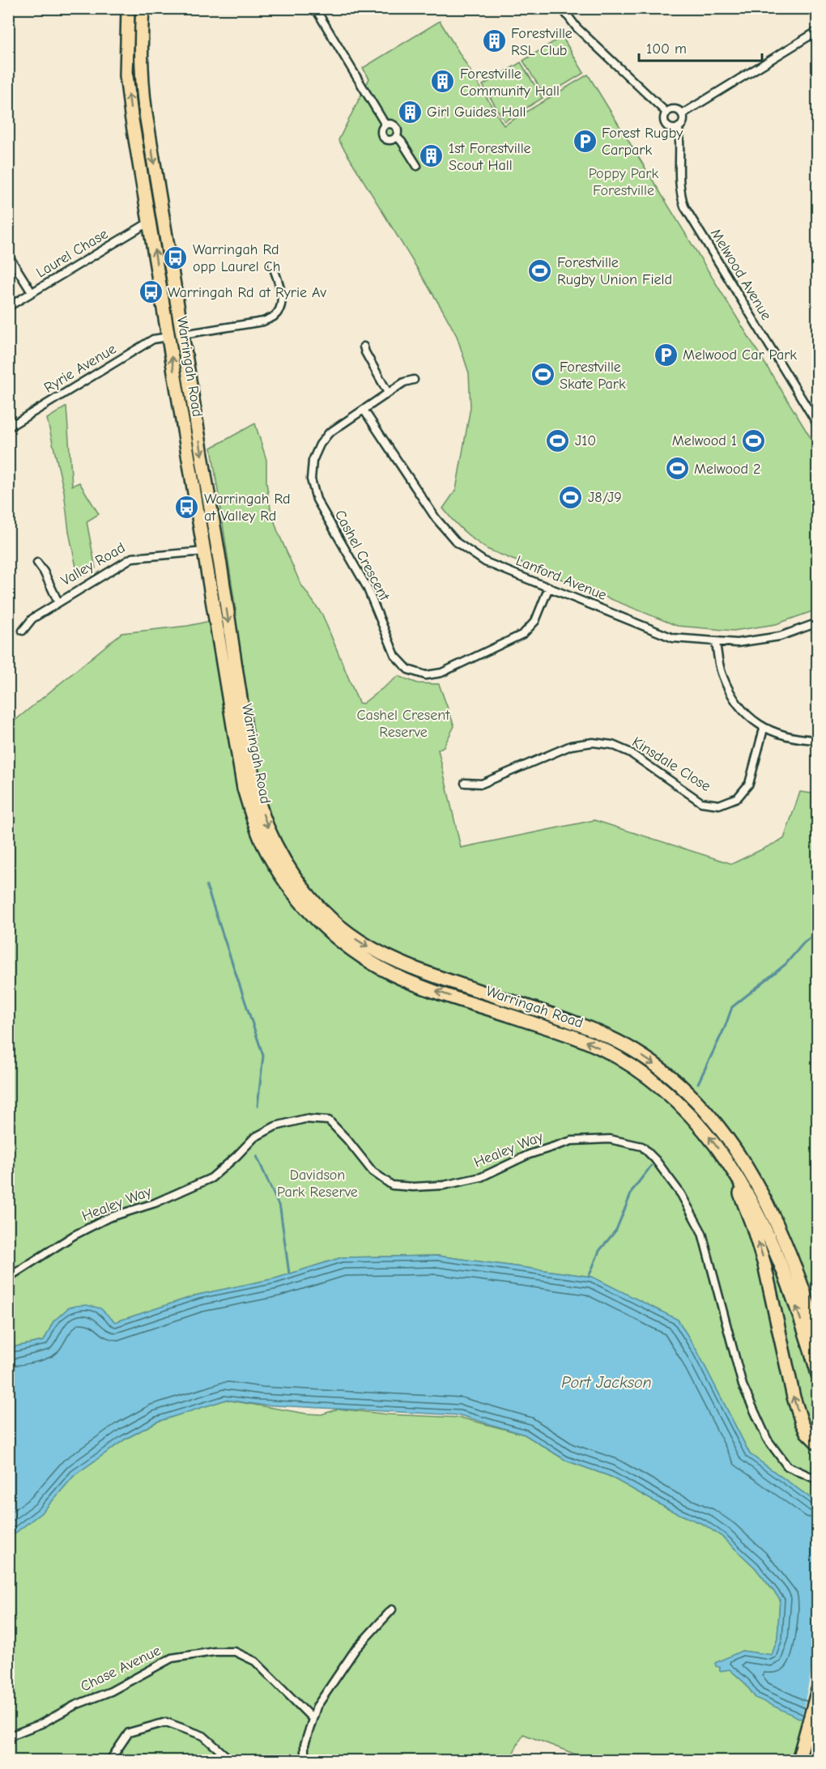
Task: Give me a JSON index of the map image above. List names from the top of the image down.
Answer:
{
  "streets": {
    "highway": ["Warringah Road", "Valley Road"],
    "street": [
      "Laurel Chase",
      "Melwood Avenue",
      "Ryrie Avenue",
      "Cashel Crescent",
      "Lanford Avenue",
      "Kinsdale Close",
      "Healey Way",
      "Chase Avenue"
    ]
  },
  "crossings": [
    ["Laurel Chase", "Warringah Road"],
    ["Warringah Road", "Ryrie Avenue"],
    ["Warringah Road", "Valley Road"],
    ["Cashel Crescent", "Lanford Avenue"]
  ],
  "water": ["Port Jackson"],
  "parks": ["Poppy Park Forestville", "Cashel Cresent Reserve", "Davidson Park Reserve"],
  "places": {
    "building": [
      "Forestville RSL Club",
      "Forestville Community Hall",
      "Girl Guides Hall",
      "1st Forestville Scout Hall"
    ],
    "parking": ["Forest Rugby Carpark", "Melwood Car Park"],
    "bus stop": ["Warringah Rd opp Laurel Ch", "Warringah Rd at Ryrie Av", "Warringah Rd at Valley Rd"],
    "sports": [
      "Forestville Rugby Union Field",
      "Forestville Skate Park",
      "J10",
      "Melwood 1",
      "Melwood 2",
      "J8/J9"
    ]
  },
  "scale_bar": "100 m"
}
